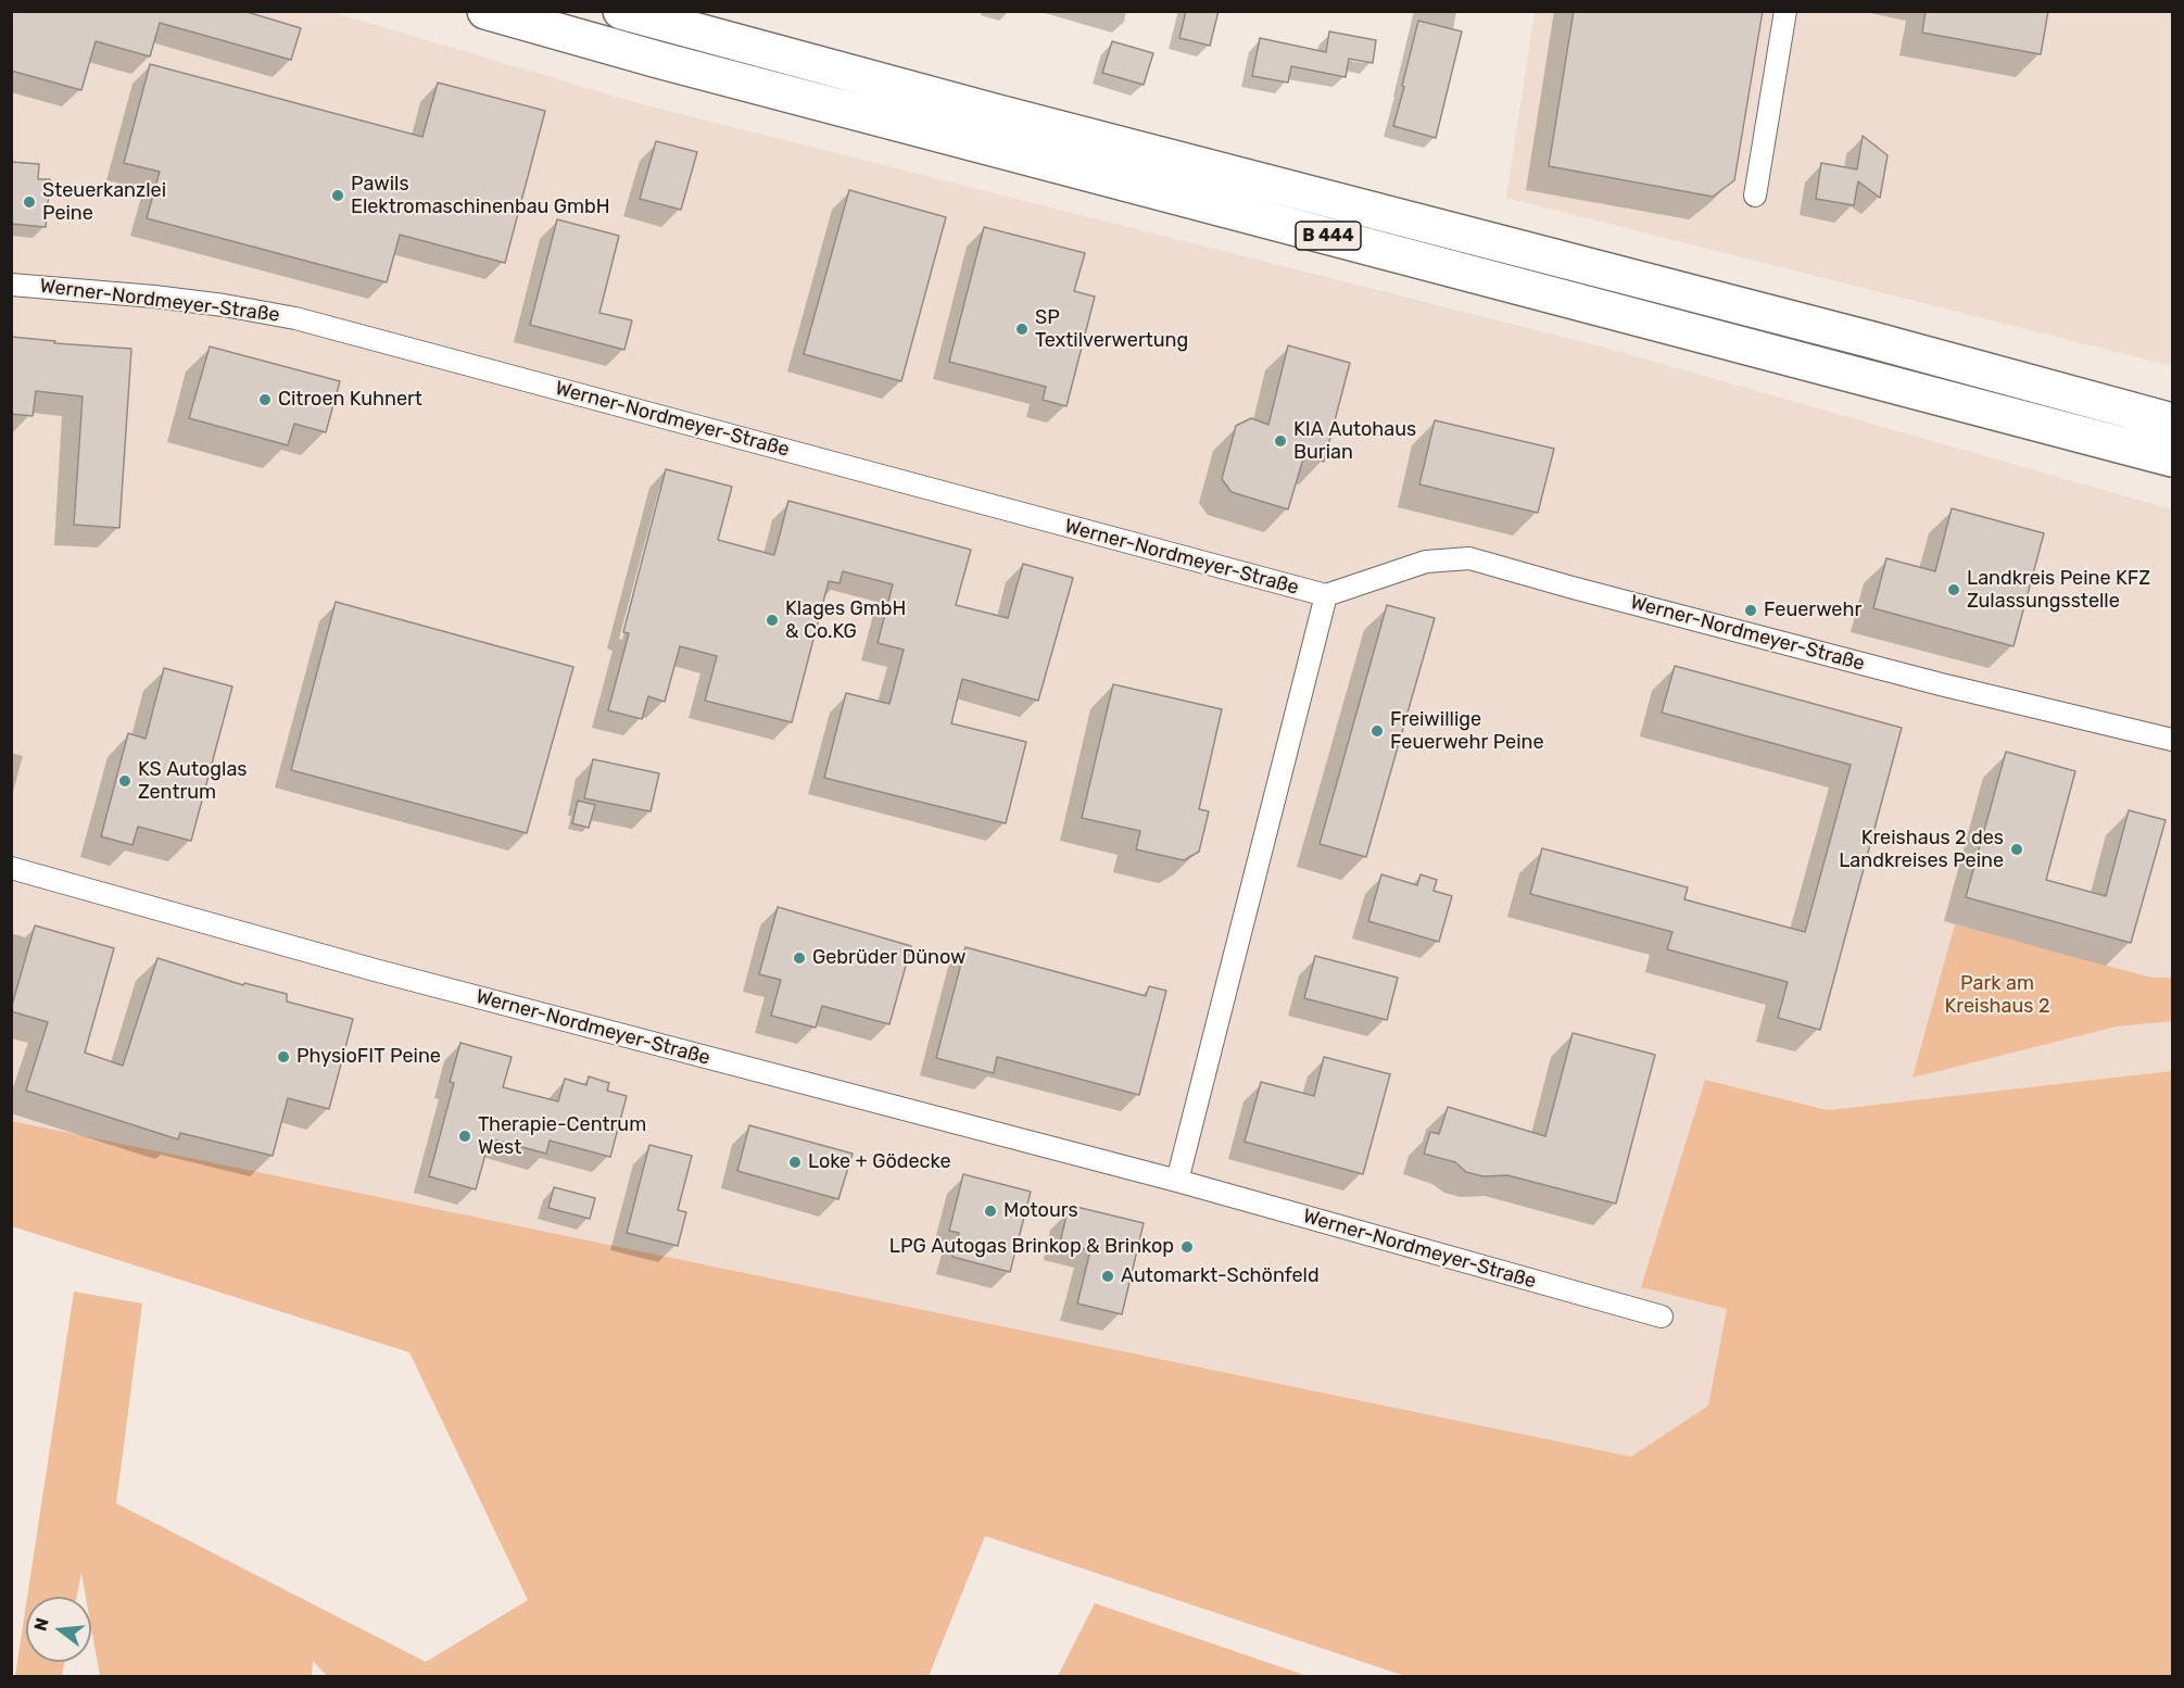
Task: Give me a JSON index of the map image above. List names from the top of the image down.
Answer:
{
  "streets": {
    "highway": ["B 444"],
    "street": ["Werner-Nordmeyer-Straße"]
  },
  "parks": ["Park am Kreishaus 2"],
  "places": [
    "Pawils Elektromaschinenbau GmbH",
    "Steuerkanzlei Peine",
    "SP Textilverwertung",
    "Citroen Kuhnert",
    "KIA Autohaus Burian",
    "Landkreis Peine KFZ Zulassungsstelle",
    "Feuerwehr",
    "Klages GmbH & Co.KG",
    "Freiwillige Feuerwehr Peine",
    "KS Autoglas Zentrum",
    "Kreishaus 2 des Landkreises Peine",
    "Gebrüder Dünow",
    "PhysioFIT Peine",
    "Therapie-Centrum West",
    "Loke + Gödecke",
    "Motours",
    "LPG Autogas Brinkop & Brinkop",
    "Automarkt-Schönfeld"
  ],
  "north": "left"
}
